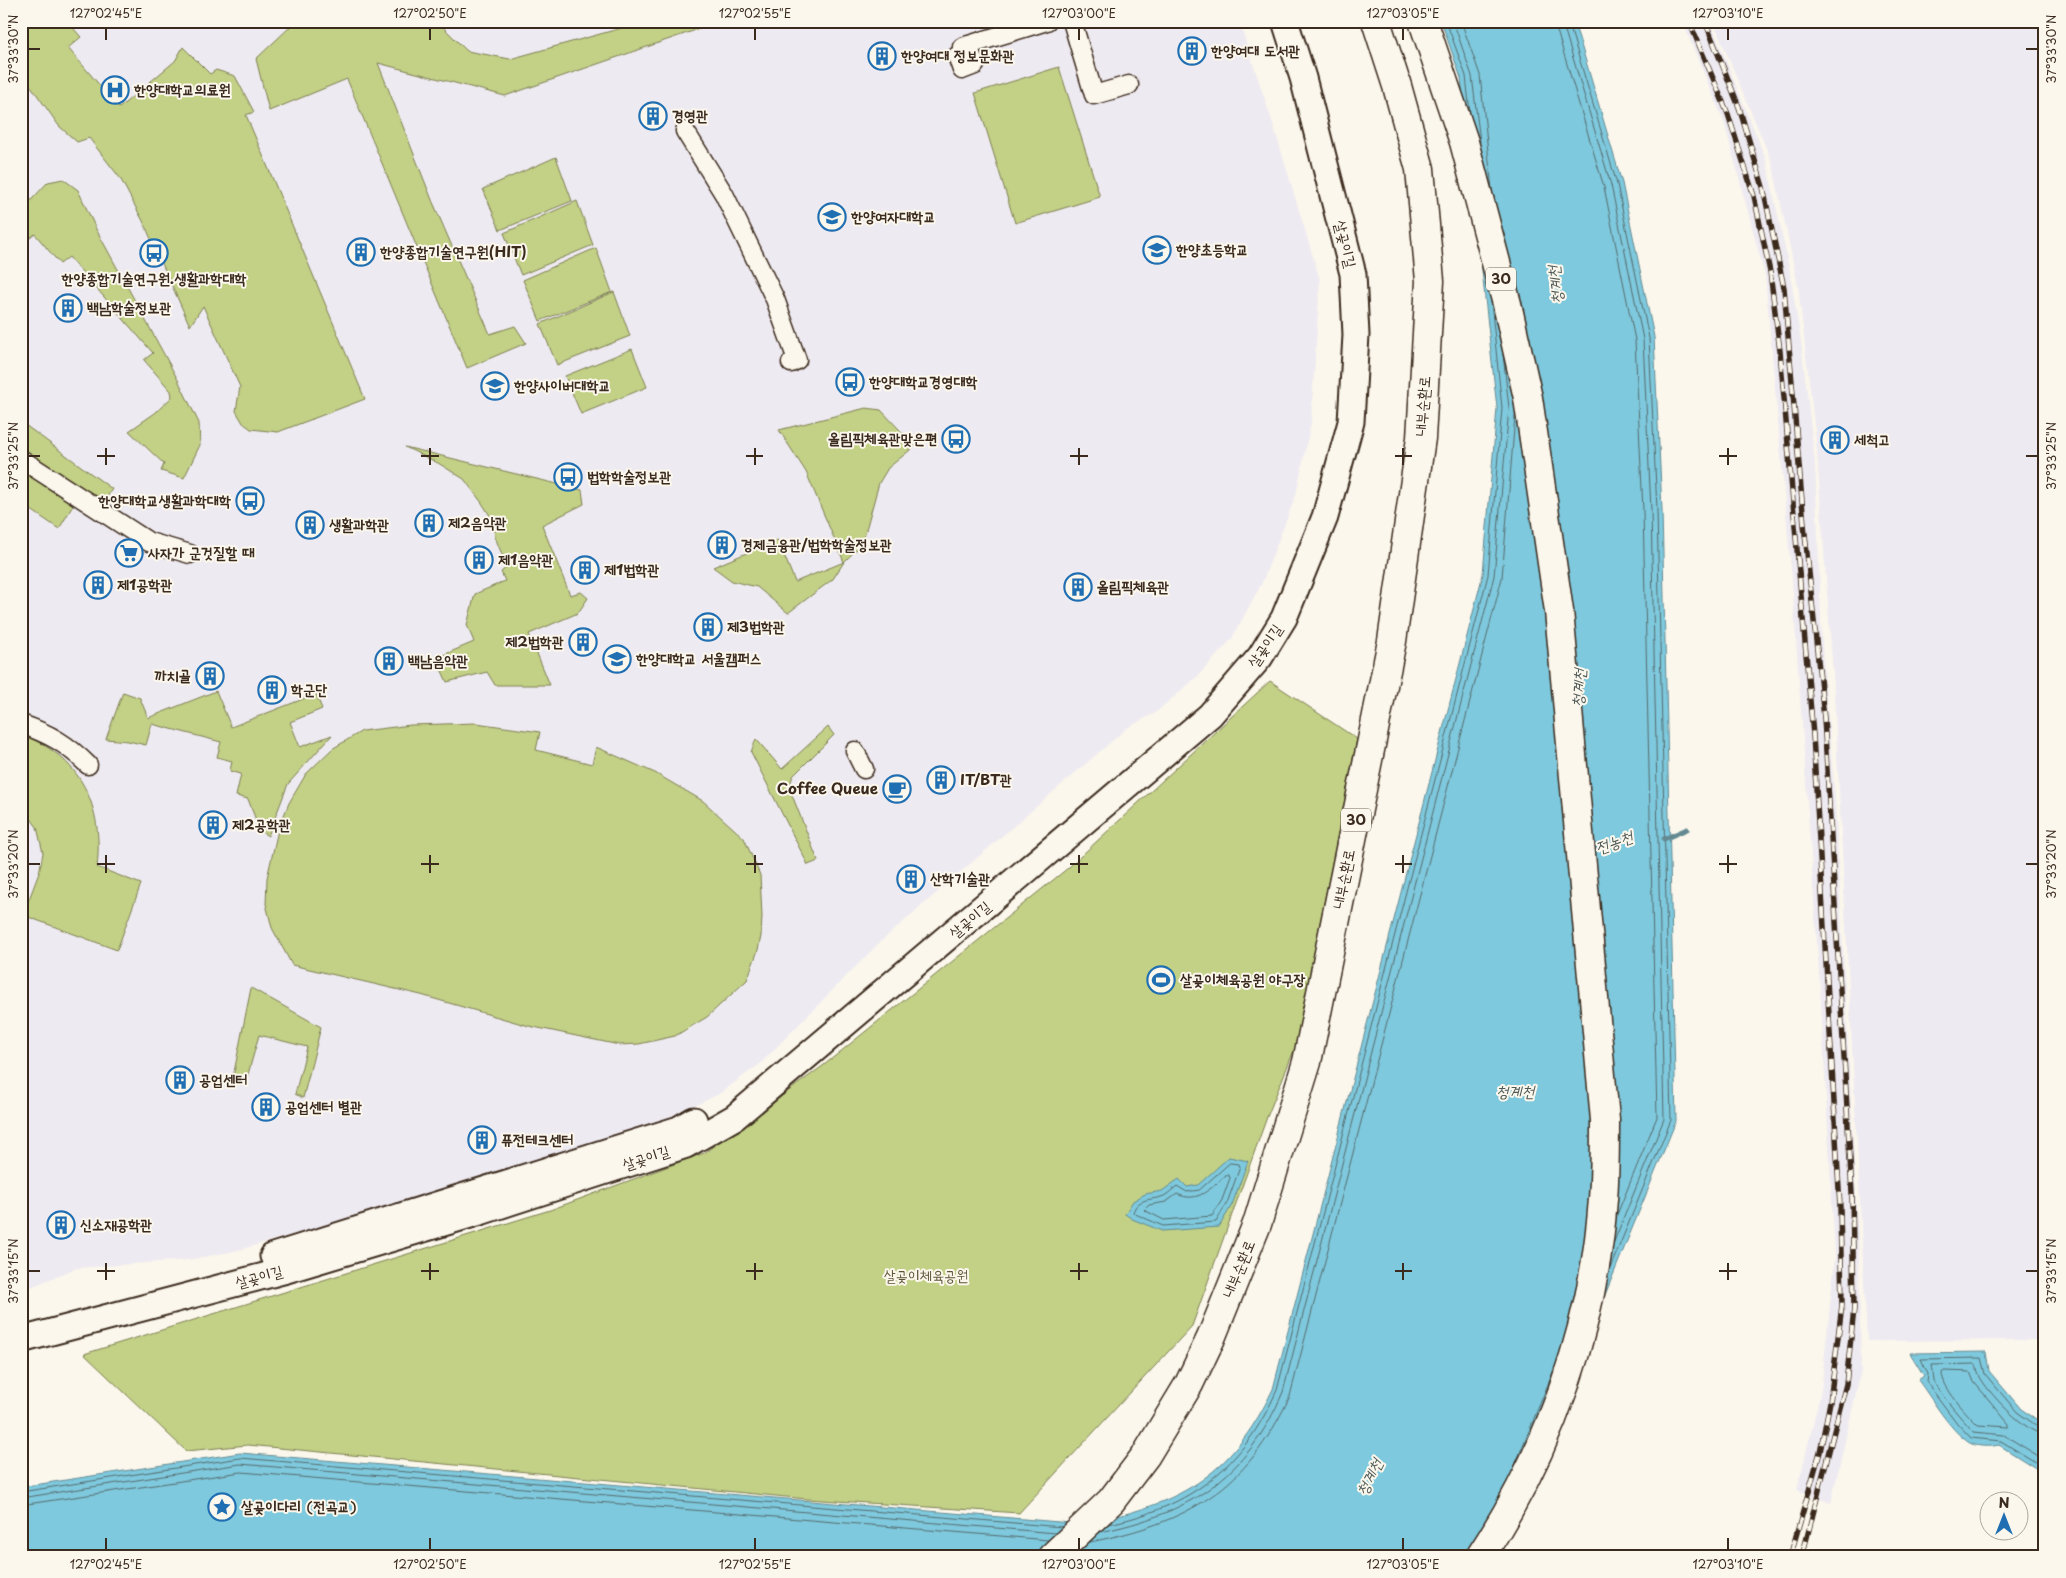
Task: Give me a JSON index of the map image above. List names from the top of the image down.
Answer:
{
  "streets": {
    "highway": ["30", "내부순환로"],
    "main road": ["살곶이길"]
  },
  "water": ["청계천", "전농천"],
  "parks": ["살곶이체육공원"],
  "places": {
    "building": [
      "한양여대 도서관",
      "한양여대 정보문화관",
      "경영관",
      "한양종합기술연구원(HIT)",
      "백남학술정보관",
      "세척고",
      "제2음악관",
      "생활과학관",
      "경제금융관/법학학술정보관",
      "제1음악관",
      "제1법학관",
      "제1공학관",
      "올림픽체육관",
      "제3법학관",
      "제2법학관",
      "백남음악관",
      "까치골",
      "학군단",
      "IT/BT관",
      "제2공학관",
      "산학기술관",
      "공업센터",
      "공업센터 별관",
      "퓨전테크센터",
      "신소재공학관"
    ],
    "hospital": ["한양대학교의료원"],
    "school or university": [
      "한양여자대학교",
      "한양초등학교",
      "한양사이버대학교",
      "한양대학교 서울캠퍼스"
    ],
    "bus stop": [
      "한양종합기술연구원.생활과학대학",
      "한양대학교경영대학",
      "올림픽체육관맞은편",
      "법학학술정보관",
      "한양대학교생활과학대학"
    ],
    "supermarket": ["사자가 군것질할 때"],
    "cafe": ["Coffee Queue"],
    "sports": ["살곶이체육공원 야구장"],
    "place": ["살곶이다리（전곡교）"]
  },
  "north": "top",
  "coordinates": [
    "127°02'45\"E",
    "127°02'50\"E",
    "127°02'55\"E",
    "127°03'00\"E",
    "127°03'05\"E",
    "127°03'10\"E",
    "37°33'30\"N",
    "37°33'25\"N",
    "37°33'20\"N",
    "37°33'15\"N"
  ]
}
